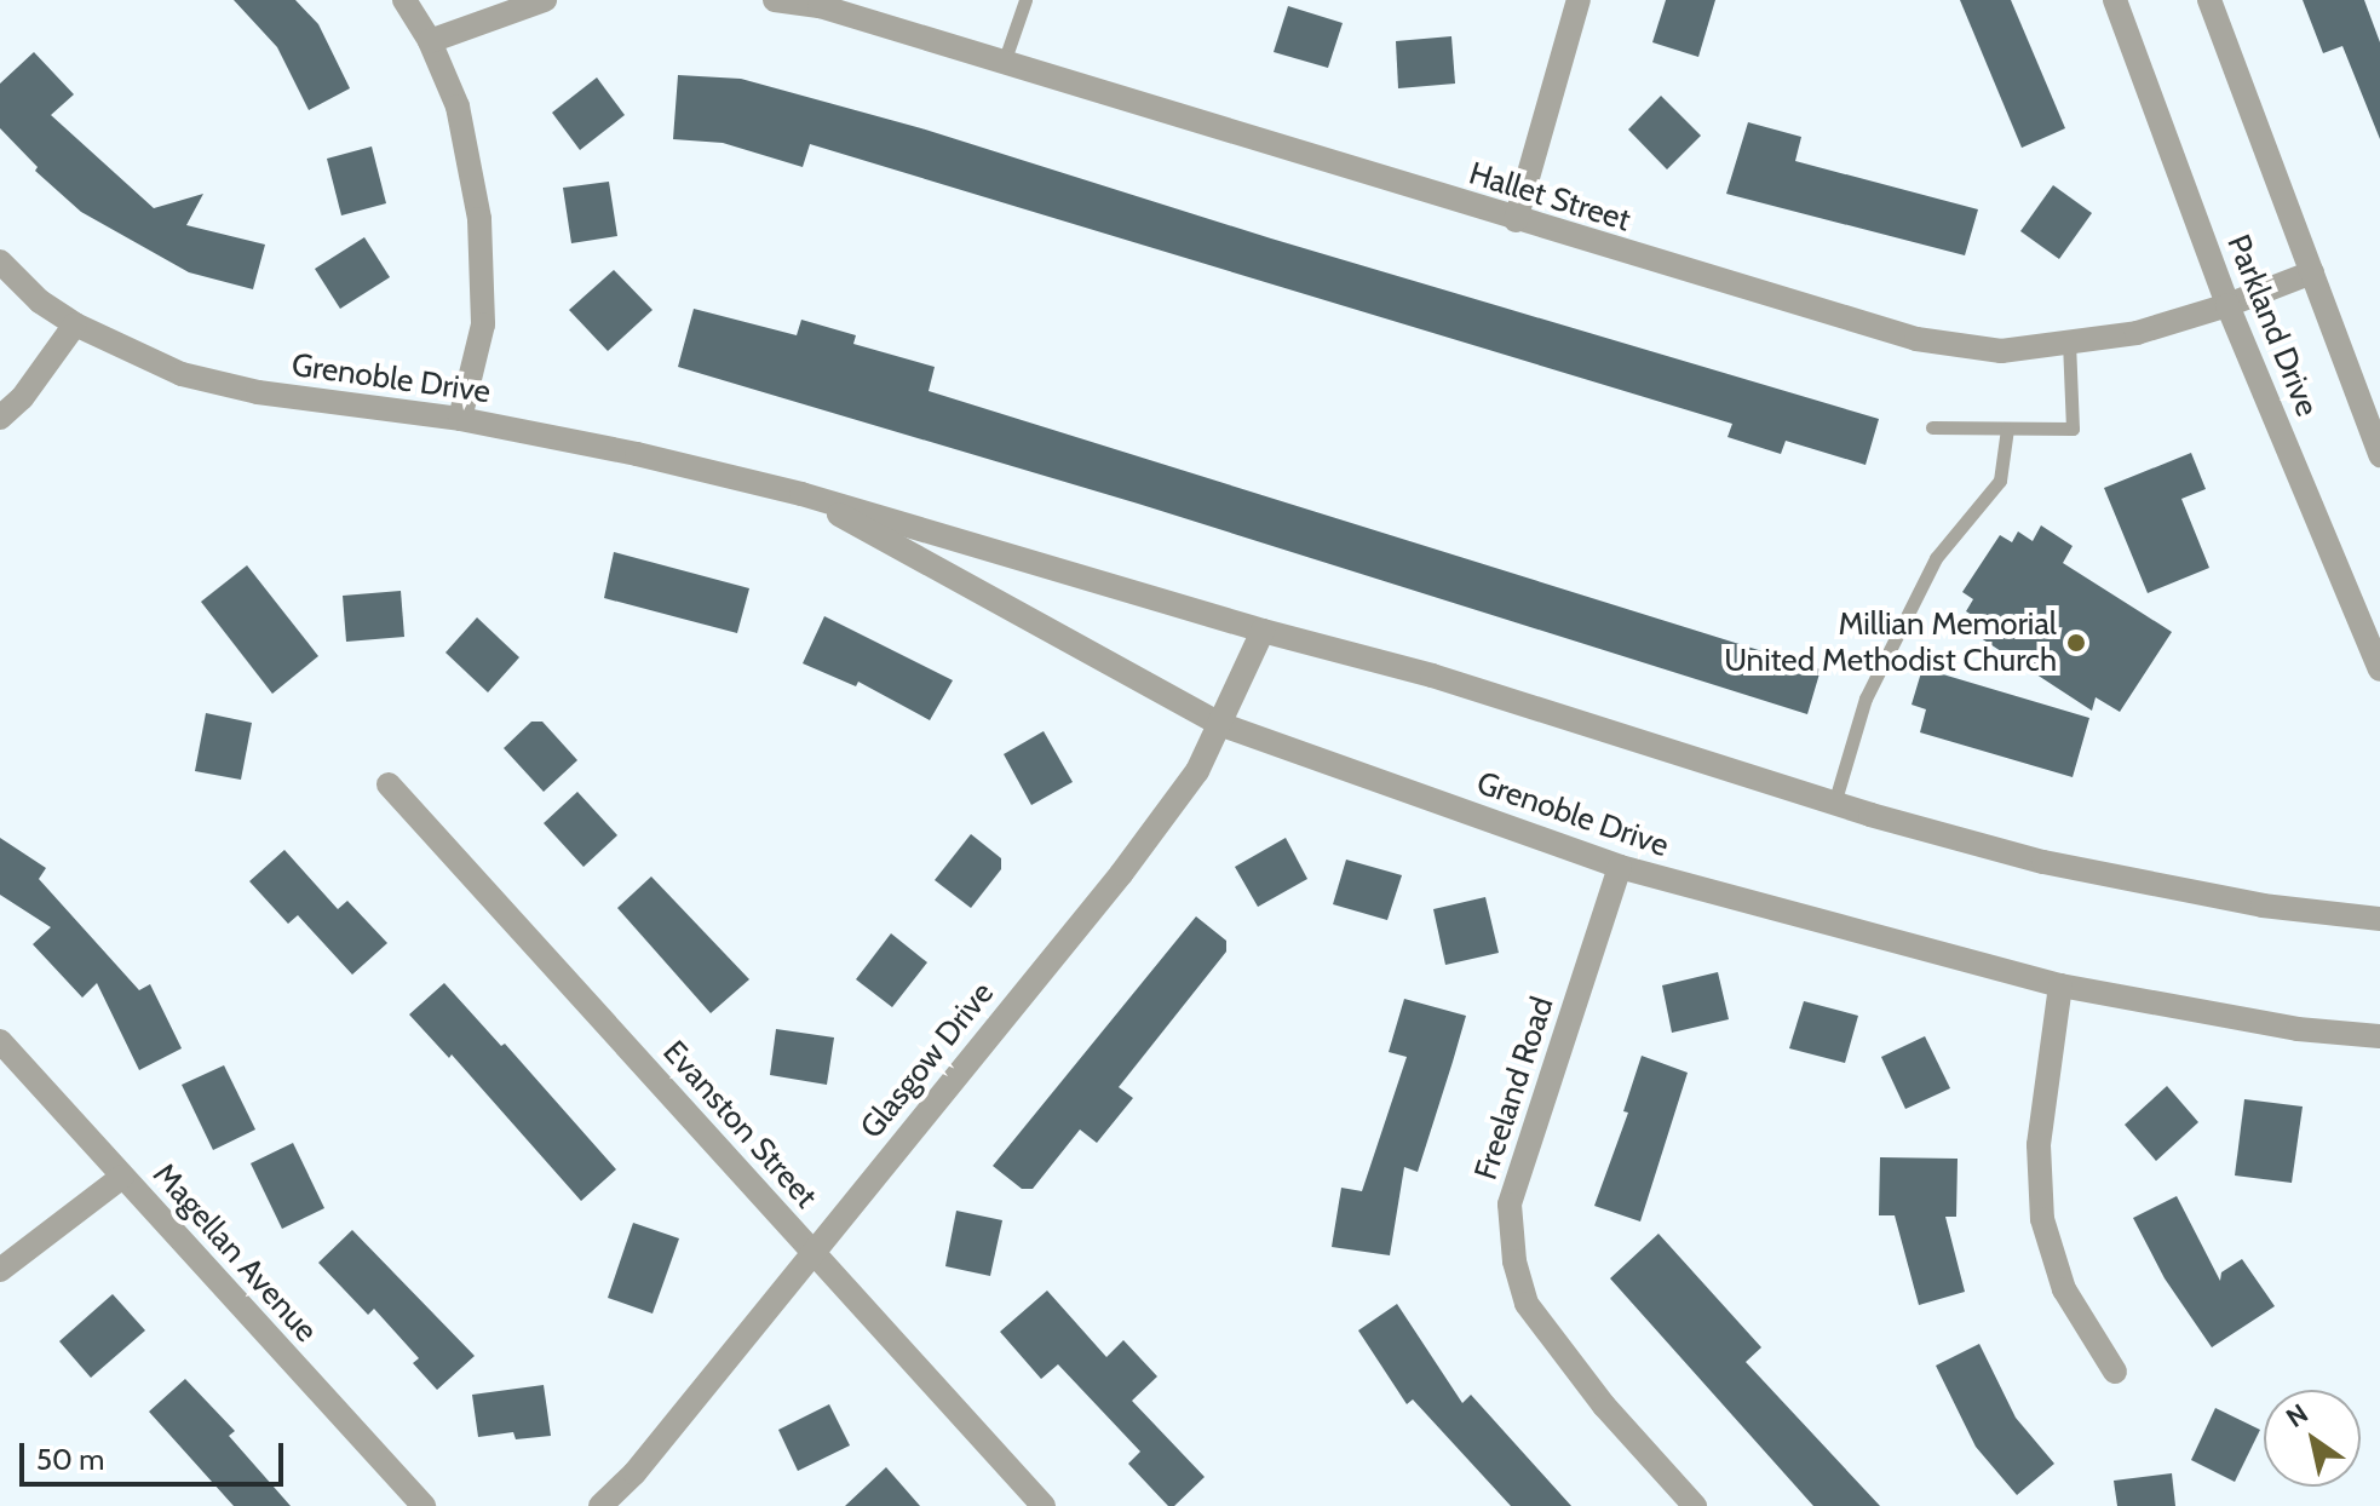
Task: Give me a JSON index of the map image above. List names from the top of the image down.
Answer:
{
  "streets": {
    "street": [
      "Hallet Street",
      "Parkland Drive",
      "Grenoble Drive",
      "Glasgow Drive",
      "Freeland Road",
      "Evanston Street",
      "Magellan Avenue"
    ]
  },
  "crossings": [
    ["Hallet Street", "Parkland Drive"],
    ["Grenoble Drive", "Glasgow Drive"],
    ["Grenoble Drive", "Freeland Road"],
    ["Glasgow Drive", "Evanston Street"]
  ],
  "places": ["Millian Memorial United Methodist Church"],
  "scale_bar": "50 m",
  "north": "top left"
}
